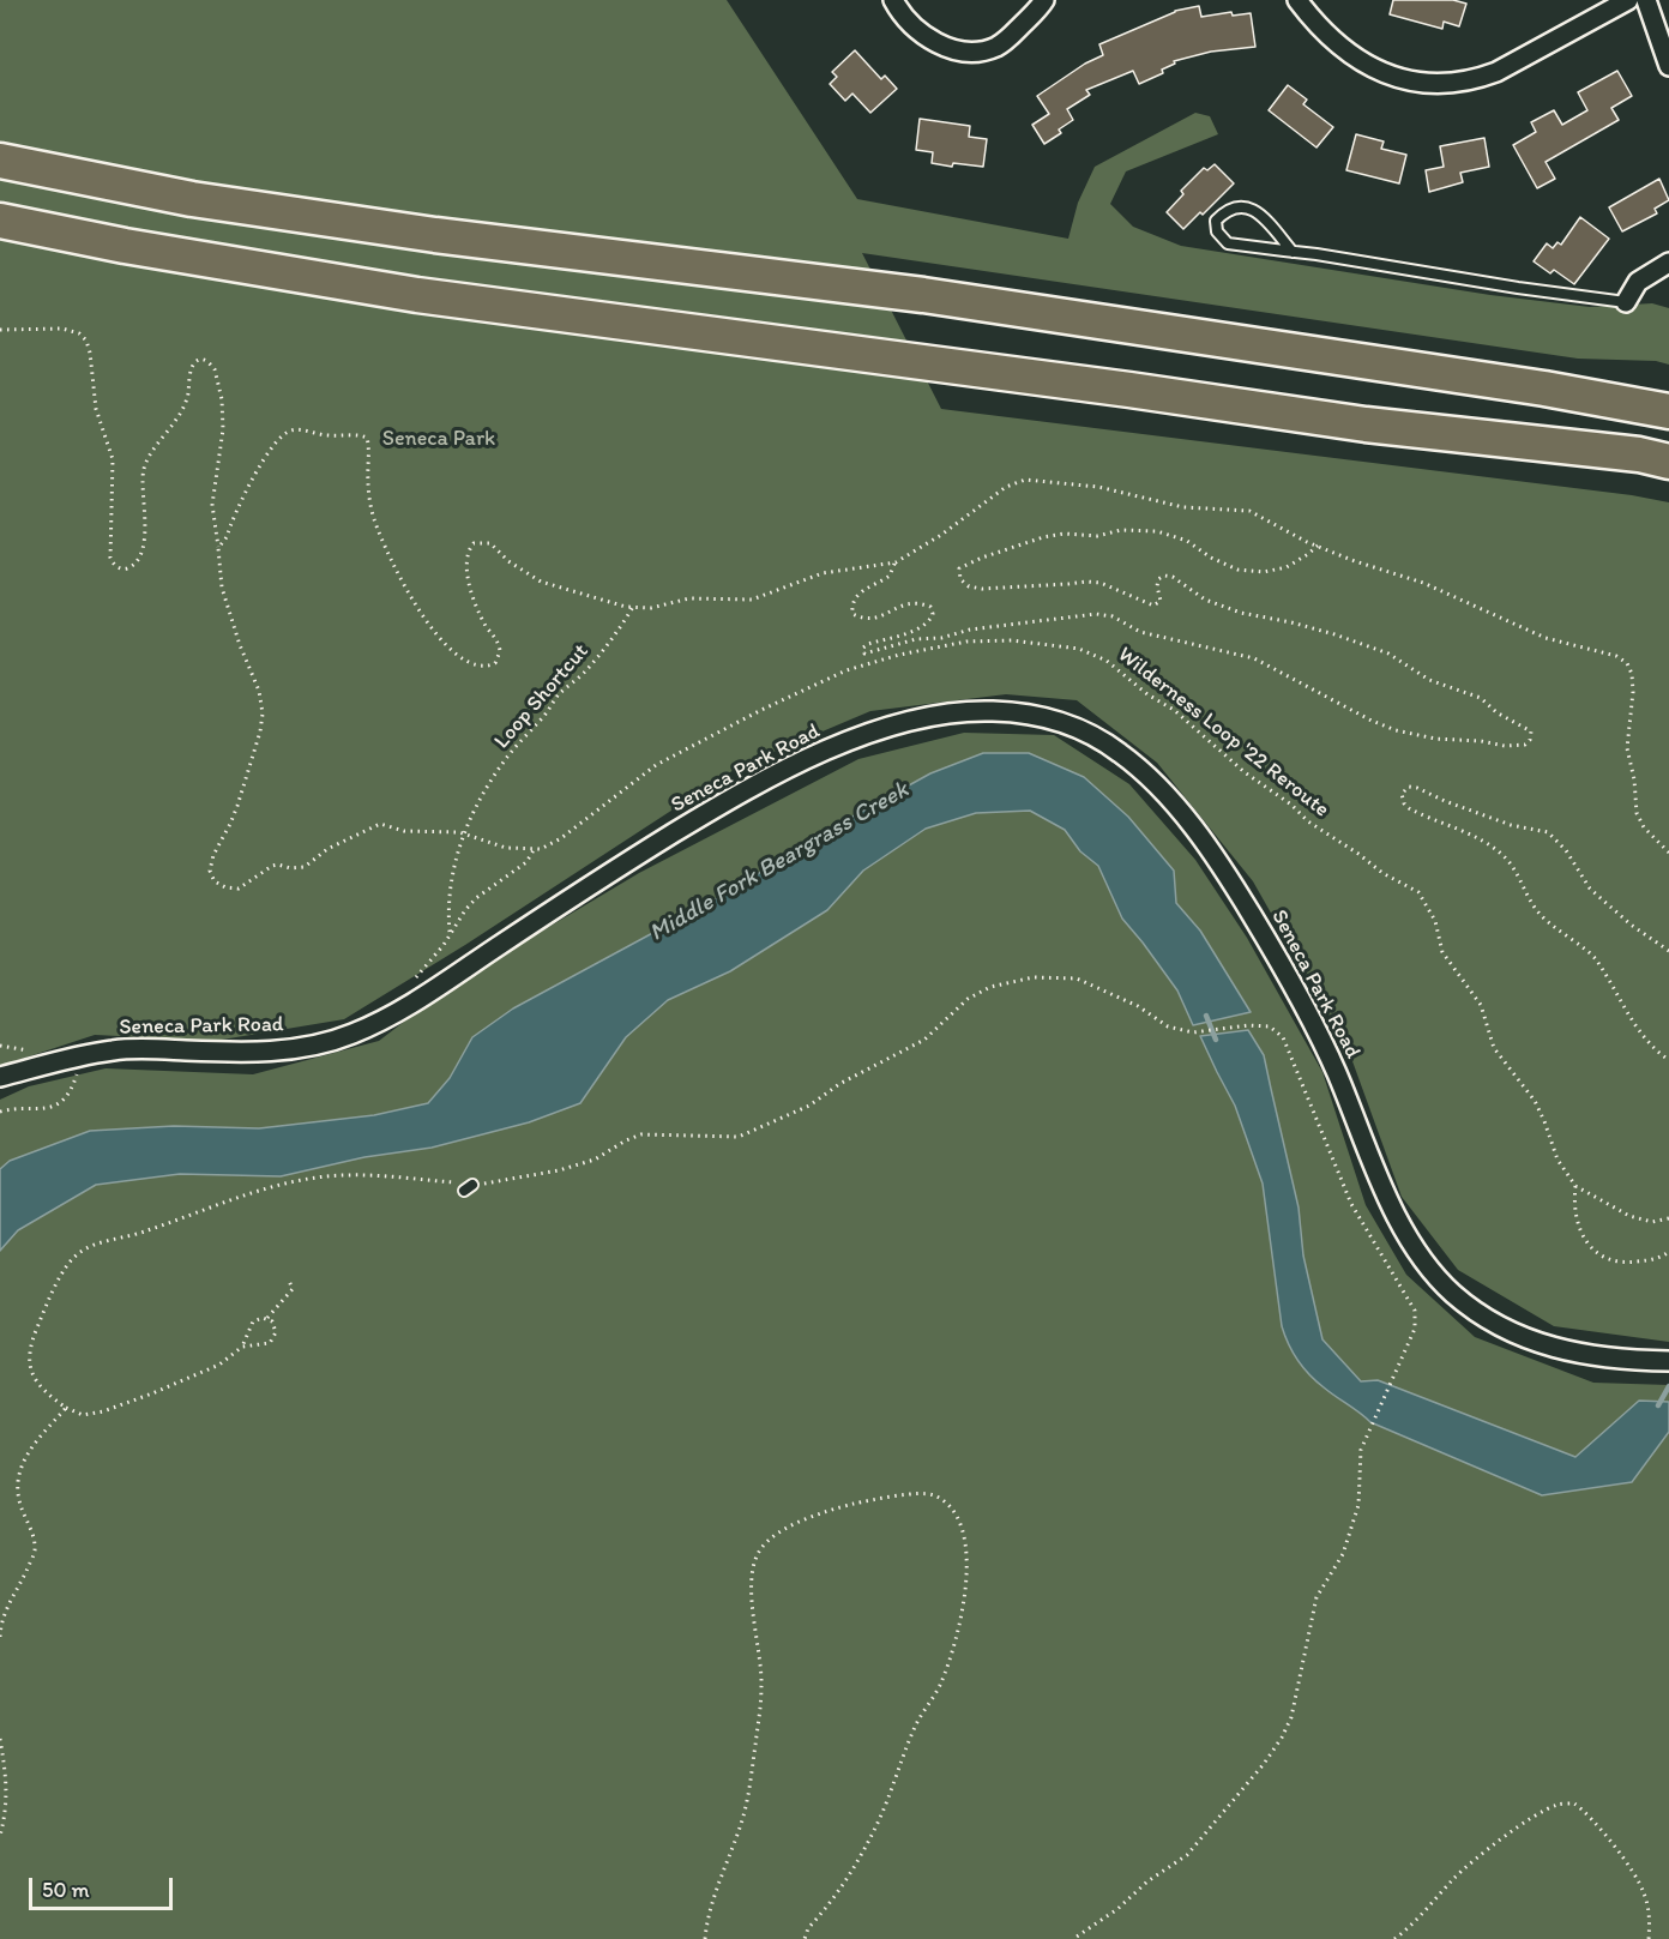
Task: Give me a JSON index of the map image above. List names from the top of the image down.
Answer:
{
  "streets": {
    "street": ["Seneca Park Road"],
    "path": ["Loop Shortcut", "Wilderness Loop '22 Reroute"]
  },
  "water": ["Middle Fork Beargrass Creek"],
  "parks": ["Seneca Park"],
  "scale_bar": "50 m"
}
